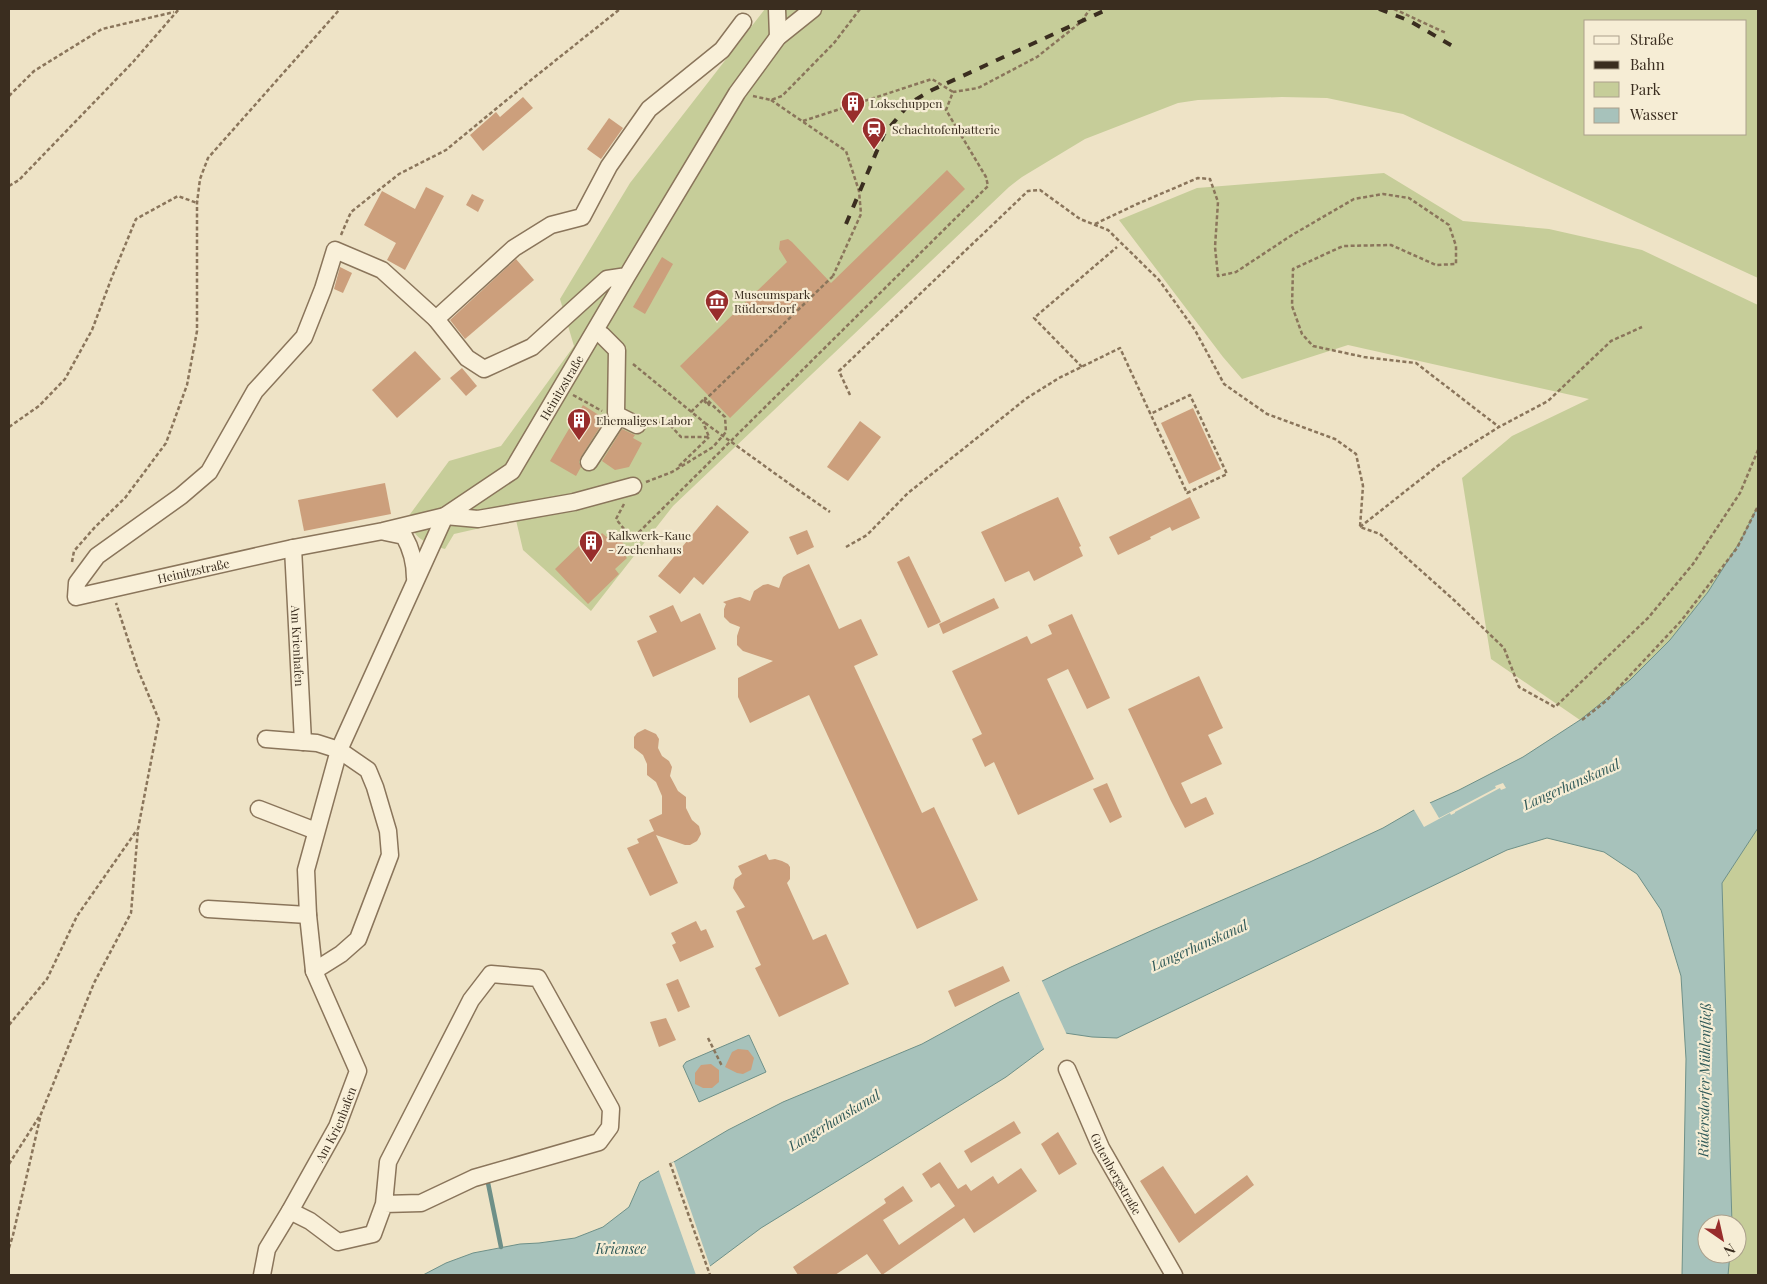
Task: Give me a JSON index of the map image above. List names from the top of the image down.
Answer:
{
  "streets": {
    "street": ["Heinitzstraße", "Am Krienhafen", "Gutenbergstraße"]
  },
  "crossings": [
    ["Heinitzstraße", "Am Krienhafen"]
  ],
  "water": ["Langerhanskanal", "Rüdersdorfer Mühlenfließ", "Kriensee"],
  "places": {
    "building": ["Lokschuppen", "Ehemaliges Labor", "Kalkwerk-Kaue - Zechenhaus"],
    "station": ["Schachtofenbatterie"],
    "museum": ["Museumspark Rüdersdorf"]
  },
  "legend": [
    "Straße",
    "Bahn",
    "Park",
    "Wasser"
  ],
  "north": "bottom right"
}
